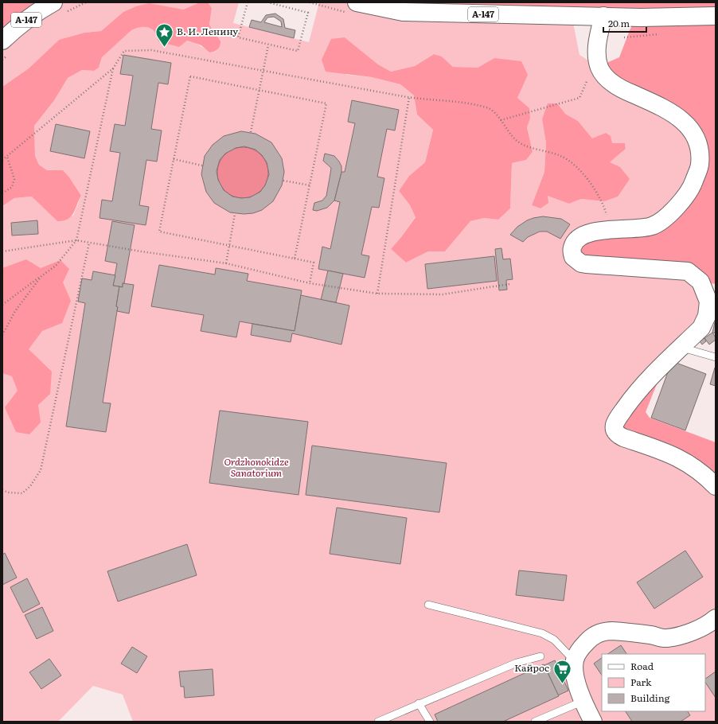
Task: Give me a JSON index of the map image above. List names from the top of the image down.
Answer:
{
  "streets": {
    "street": ["А-147"]
  },
  "parks": ["Ordzhonokidze Sanatorium"],
  "places": {
    "place": ["В. И. Ленину"],
    "supermarket": ["Кайрос"]
  },
  "legend": ["Road", "Park", "Building"],
  "scale_bar": "20 m"
}
